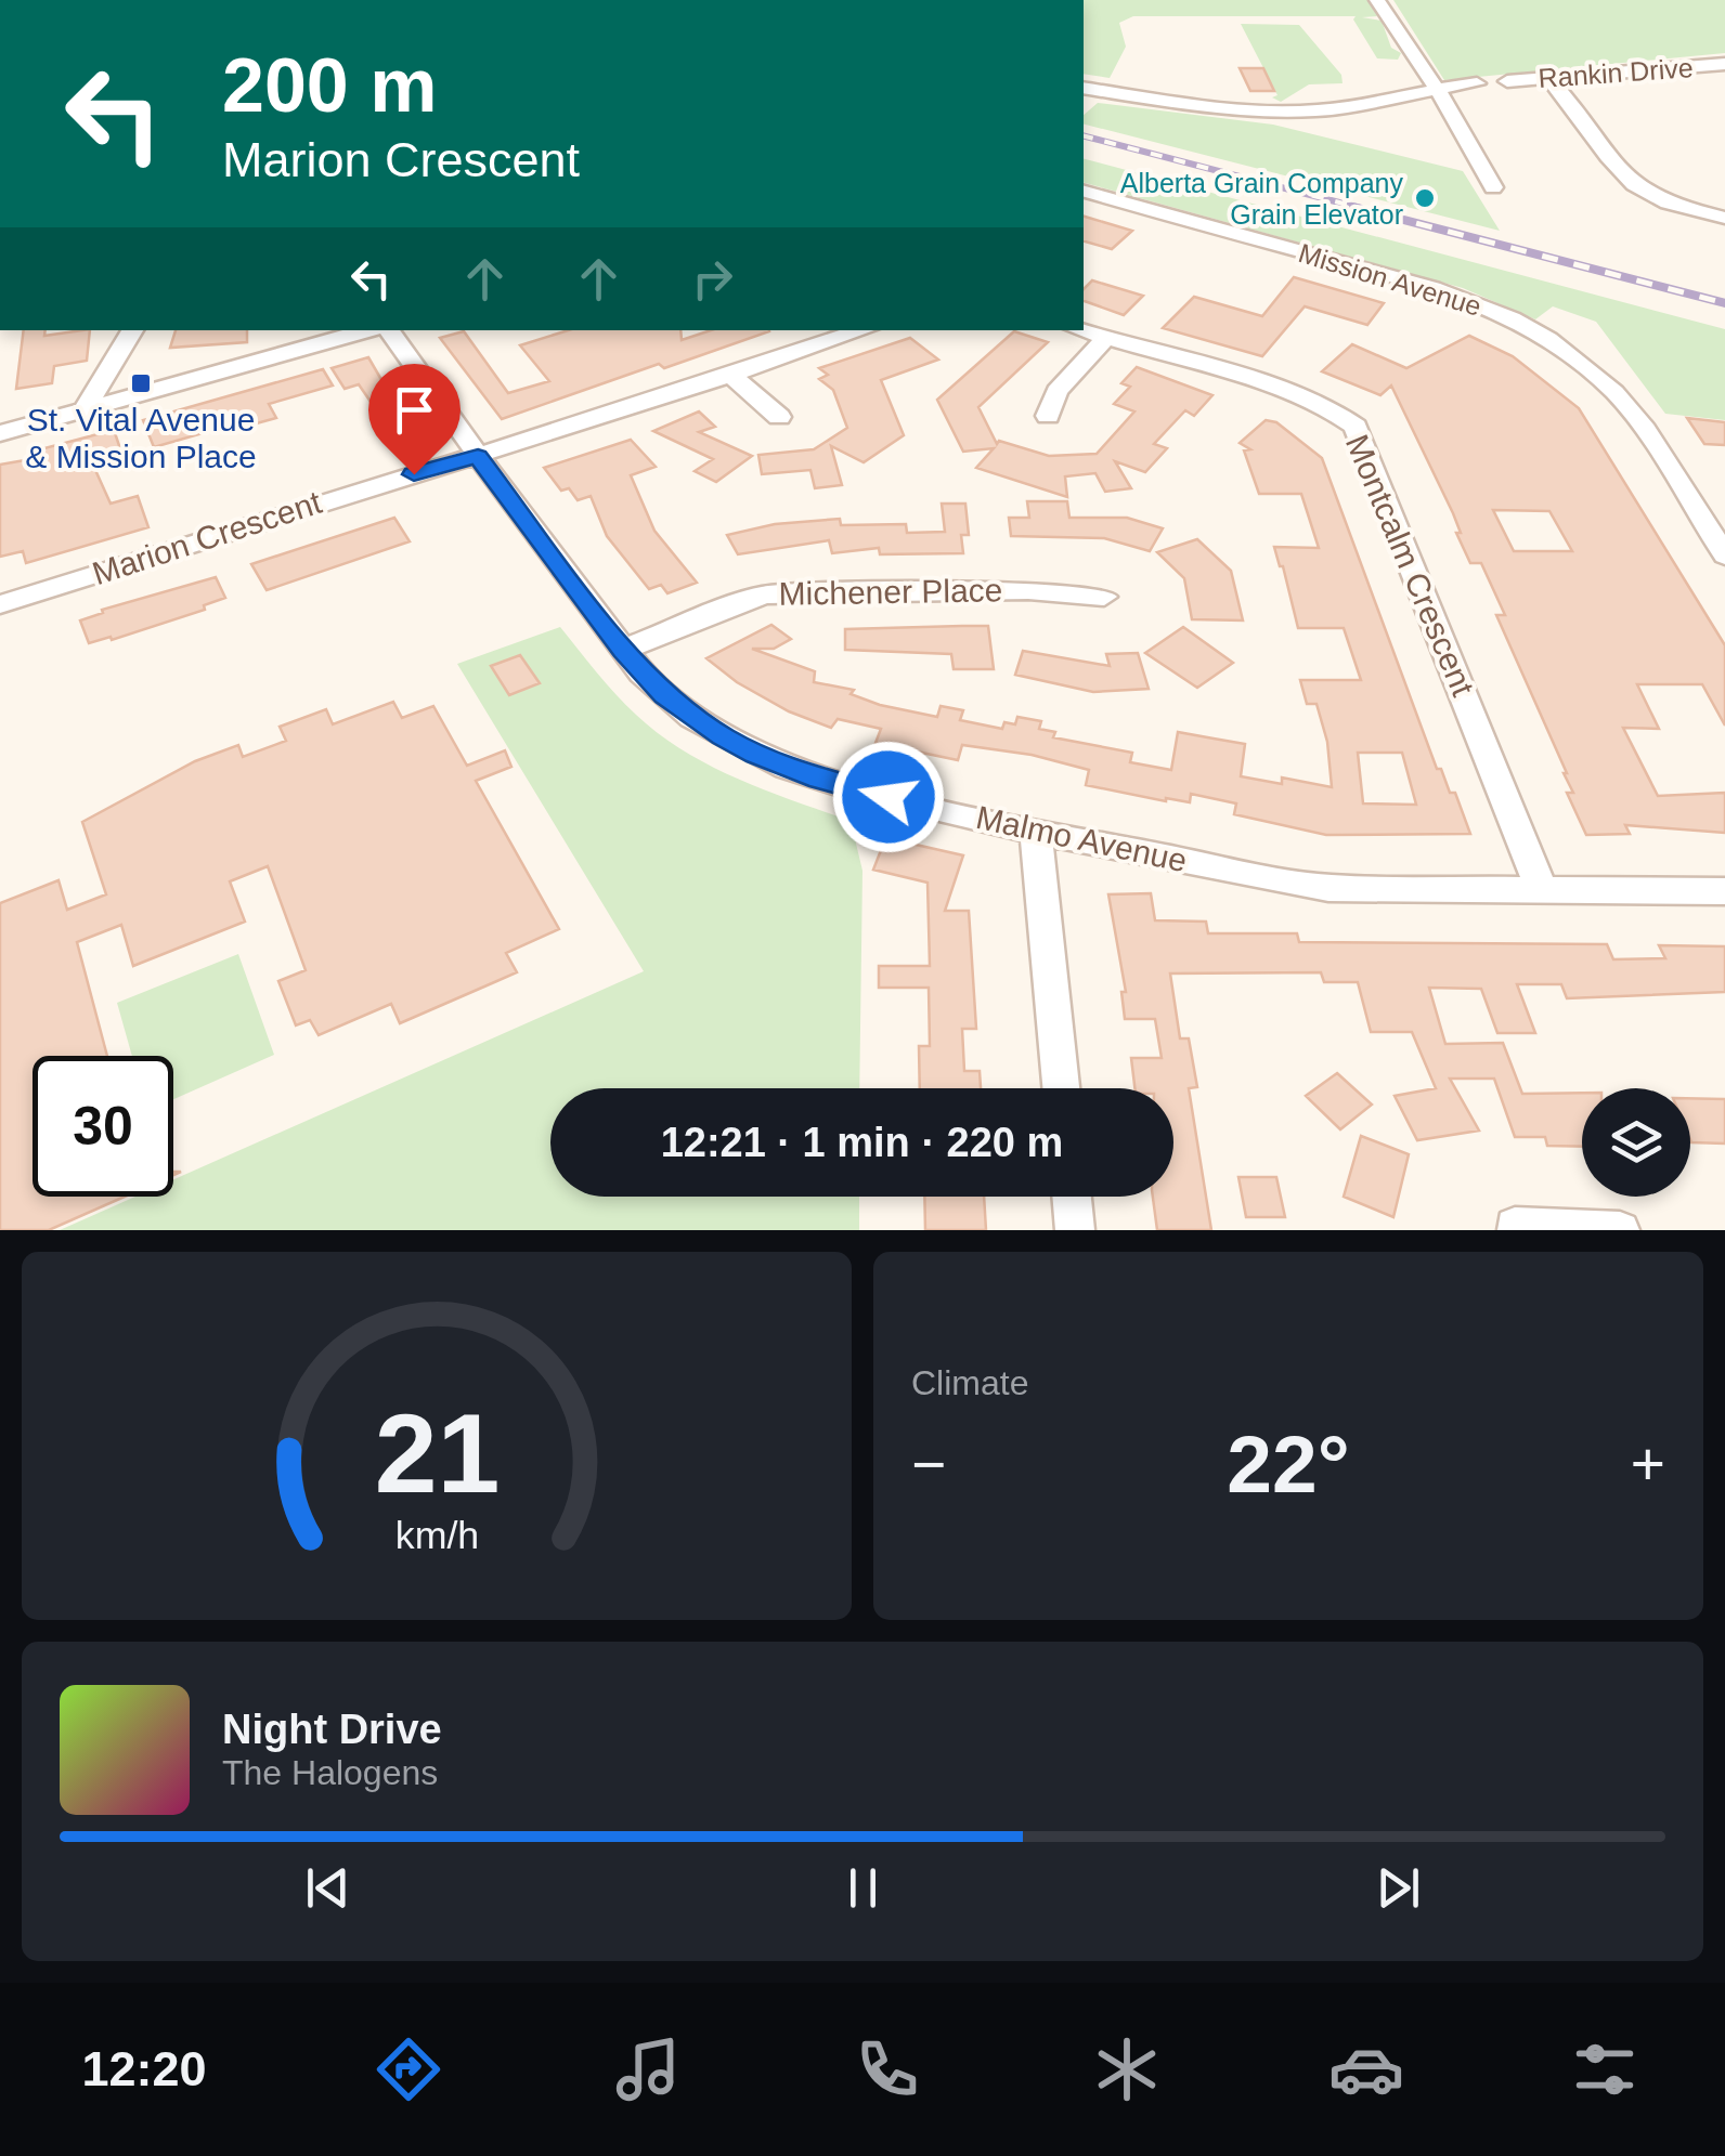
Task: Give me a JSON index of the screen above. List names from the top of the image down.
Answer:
{
  "streets": {
    "street": [
      "Rankin Drive",
      "Mission Avenue",
      "Marion Crescent",
      "Montcalm Crescent",
      "Michener Place",
      "Malmo Avenue"
    ]
  },
  "crossings": [
    ["Marion Crescent", "Malmo Avenue"],
    ["Montcalm Crescent", "Malmo Avenue"],
    ["Michener Place", "Malmo Avenue"]
  ],
  "places": {
    "other": ["Alberta Grain Company Grain Elevator"],
    "transit": ["St. Vital Avenue & Mission Place"]
  },
  "page": {
    "turn": ["200 m", "Marion Crescent"],
    "limit": "30",
    "trip": "12:21 · 1 min · 220 m",
    "tile": "Climate",
    "heat": ["−", "22°", "+"],
    "song": ["Night Drive", "The Halogens"],
    "tabs": "12:20",
    "gauge": ["21", "km/h"]
  }
}
